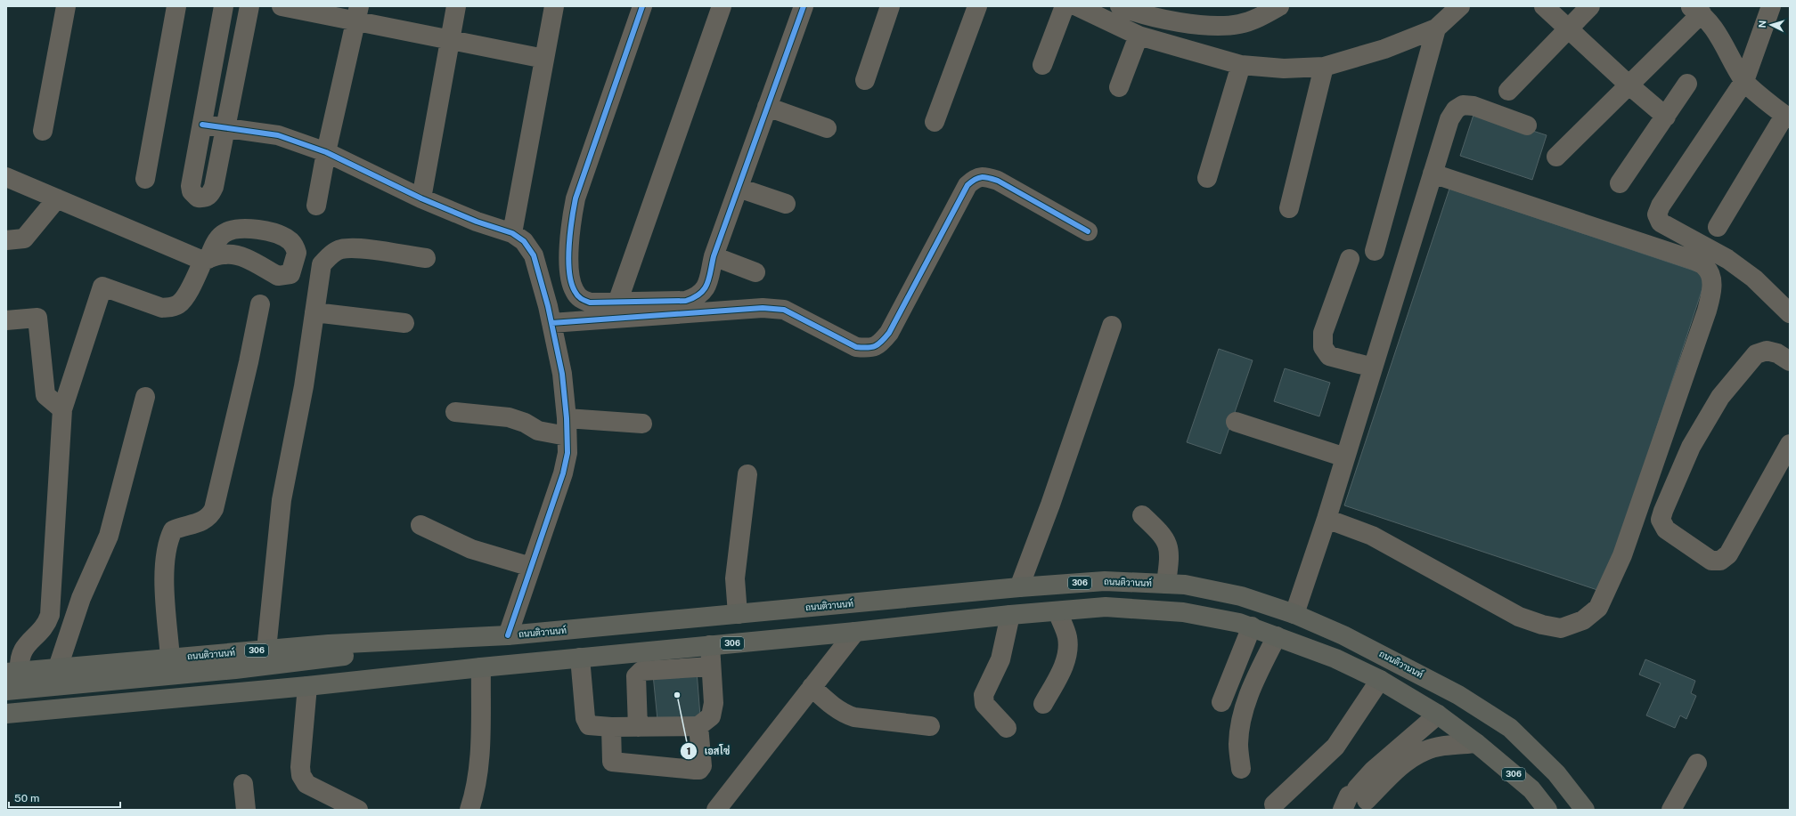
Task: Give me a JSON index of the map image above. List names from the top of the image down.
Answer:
{
  "streets": {
    "main road": ["ถนนติวานนท์", "306"]
  },
  "crossings": [
    ["ถนนติวานนท์", "306"]
  ],
  "places": ["เอสโซ่"],
  "scale_bar": "50 m",
  "north": "left"
}
